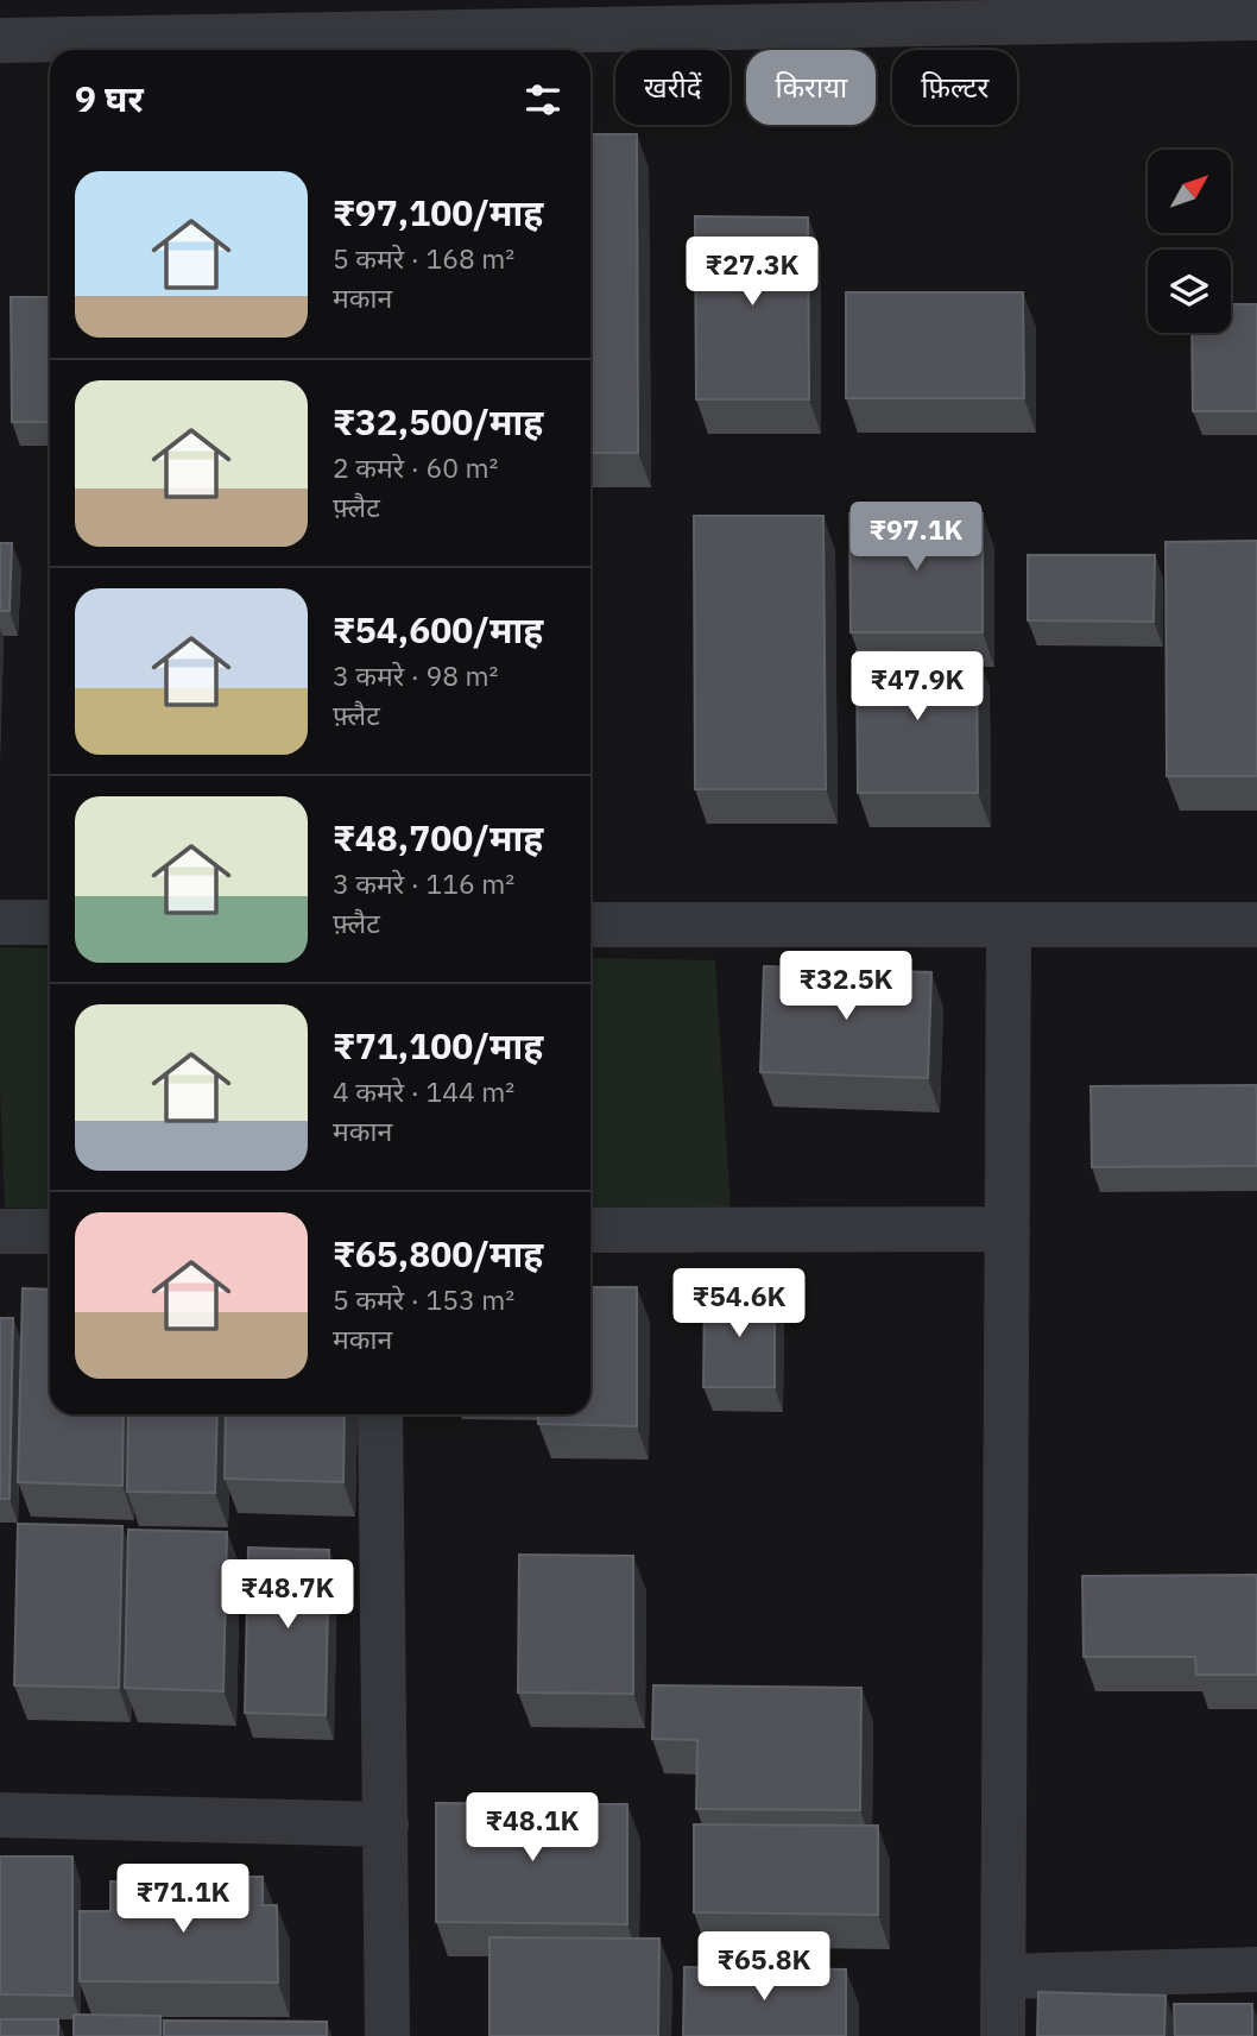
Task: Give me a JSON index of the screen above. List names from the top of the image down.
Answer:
{
  "north": "top right",
  "page": {
    "chip": ["खरीदें", "किराया", "फ़िल्टर"],
    "heading": "9 घर",
    "list": [
      {
        "name": "₹97,100/माह",
        "note": "5 कमरे · 168 m² · मकान"
      },
      {
        "name": "₹32,500/माह",
        "note": "2 कमरे · 60 m² · फ़्लैट"
      },
      {
        "name": "₹54,600/माह",
        "note": "3 कमरे · 98 m² · फ़्लैट"
      },
      {
        "name": "₹48,700/माह",
        "note": "3 कमरे · 116 m² · फ़्लैट"
      },
      {
        "name": "₹71,100/माह",
        "note": "4 कमरे · 144 m² · मकान"
      },
      {
        "name": "₹65,800/माह",
        "note": "5 कमरे · 153 m² · मकान"
      }
    ],
    "price": [
      "₹27.3K",
      "₹97.1K",
      "₹47.9K",
      "₹32.5K",
      "₹54.6K",
      "₹48.7K",
      "₹48.1K",
      "₹71.1K",
      "₹65.8K"
    ]
  }
}
